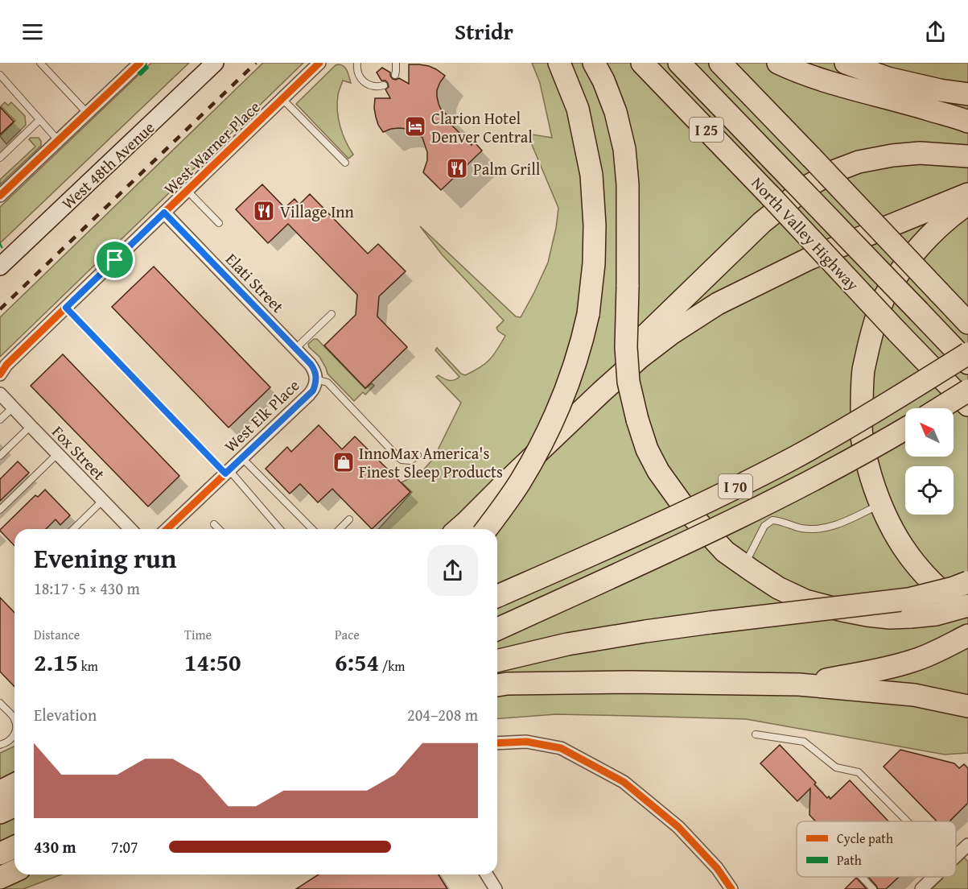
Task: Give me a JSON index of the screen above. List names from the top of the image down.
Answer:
{
  "streets": {
    "highway": ["I 25", "North Valley Highway", "I 70"],
    "street": [
      "West Warner Place",
      "West 48th Avenue",
      "Elati Street",
      "West Elk Place",
      "Fox Street"
    ]
  },
  "crossings": [
    ["West Warner Place", "Elati Street"],
    ["Elati Street", "West Elk Place"]
  ],
  "places": {
    "hotel": ["Clarion Hotel Denver Central"],
    "restaurant": ["Palm Grill", "Village Inn"],
    "shop": ["InnoMax America's Finest Sleep Products"]
  },
  "legend": ["Cycle path", "Path"],
  "north": "top left",
  "page": {
    "header": "Stridr",
    "heading": ["Evening run", "18:17 · 5 × 430 m"],
    "stats": [
      ["Distance", "2.15 km"],
      ["Time", "14:50"],
      ["Pace", "6:54 /km"]
    ],
    "chart": ["Elevation", "204–208 m"],
    "list": [
      {
        "name": "430 m",
        "note": "7:07"
      }
    ]
  }
}
